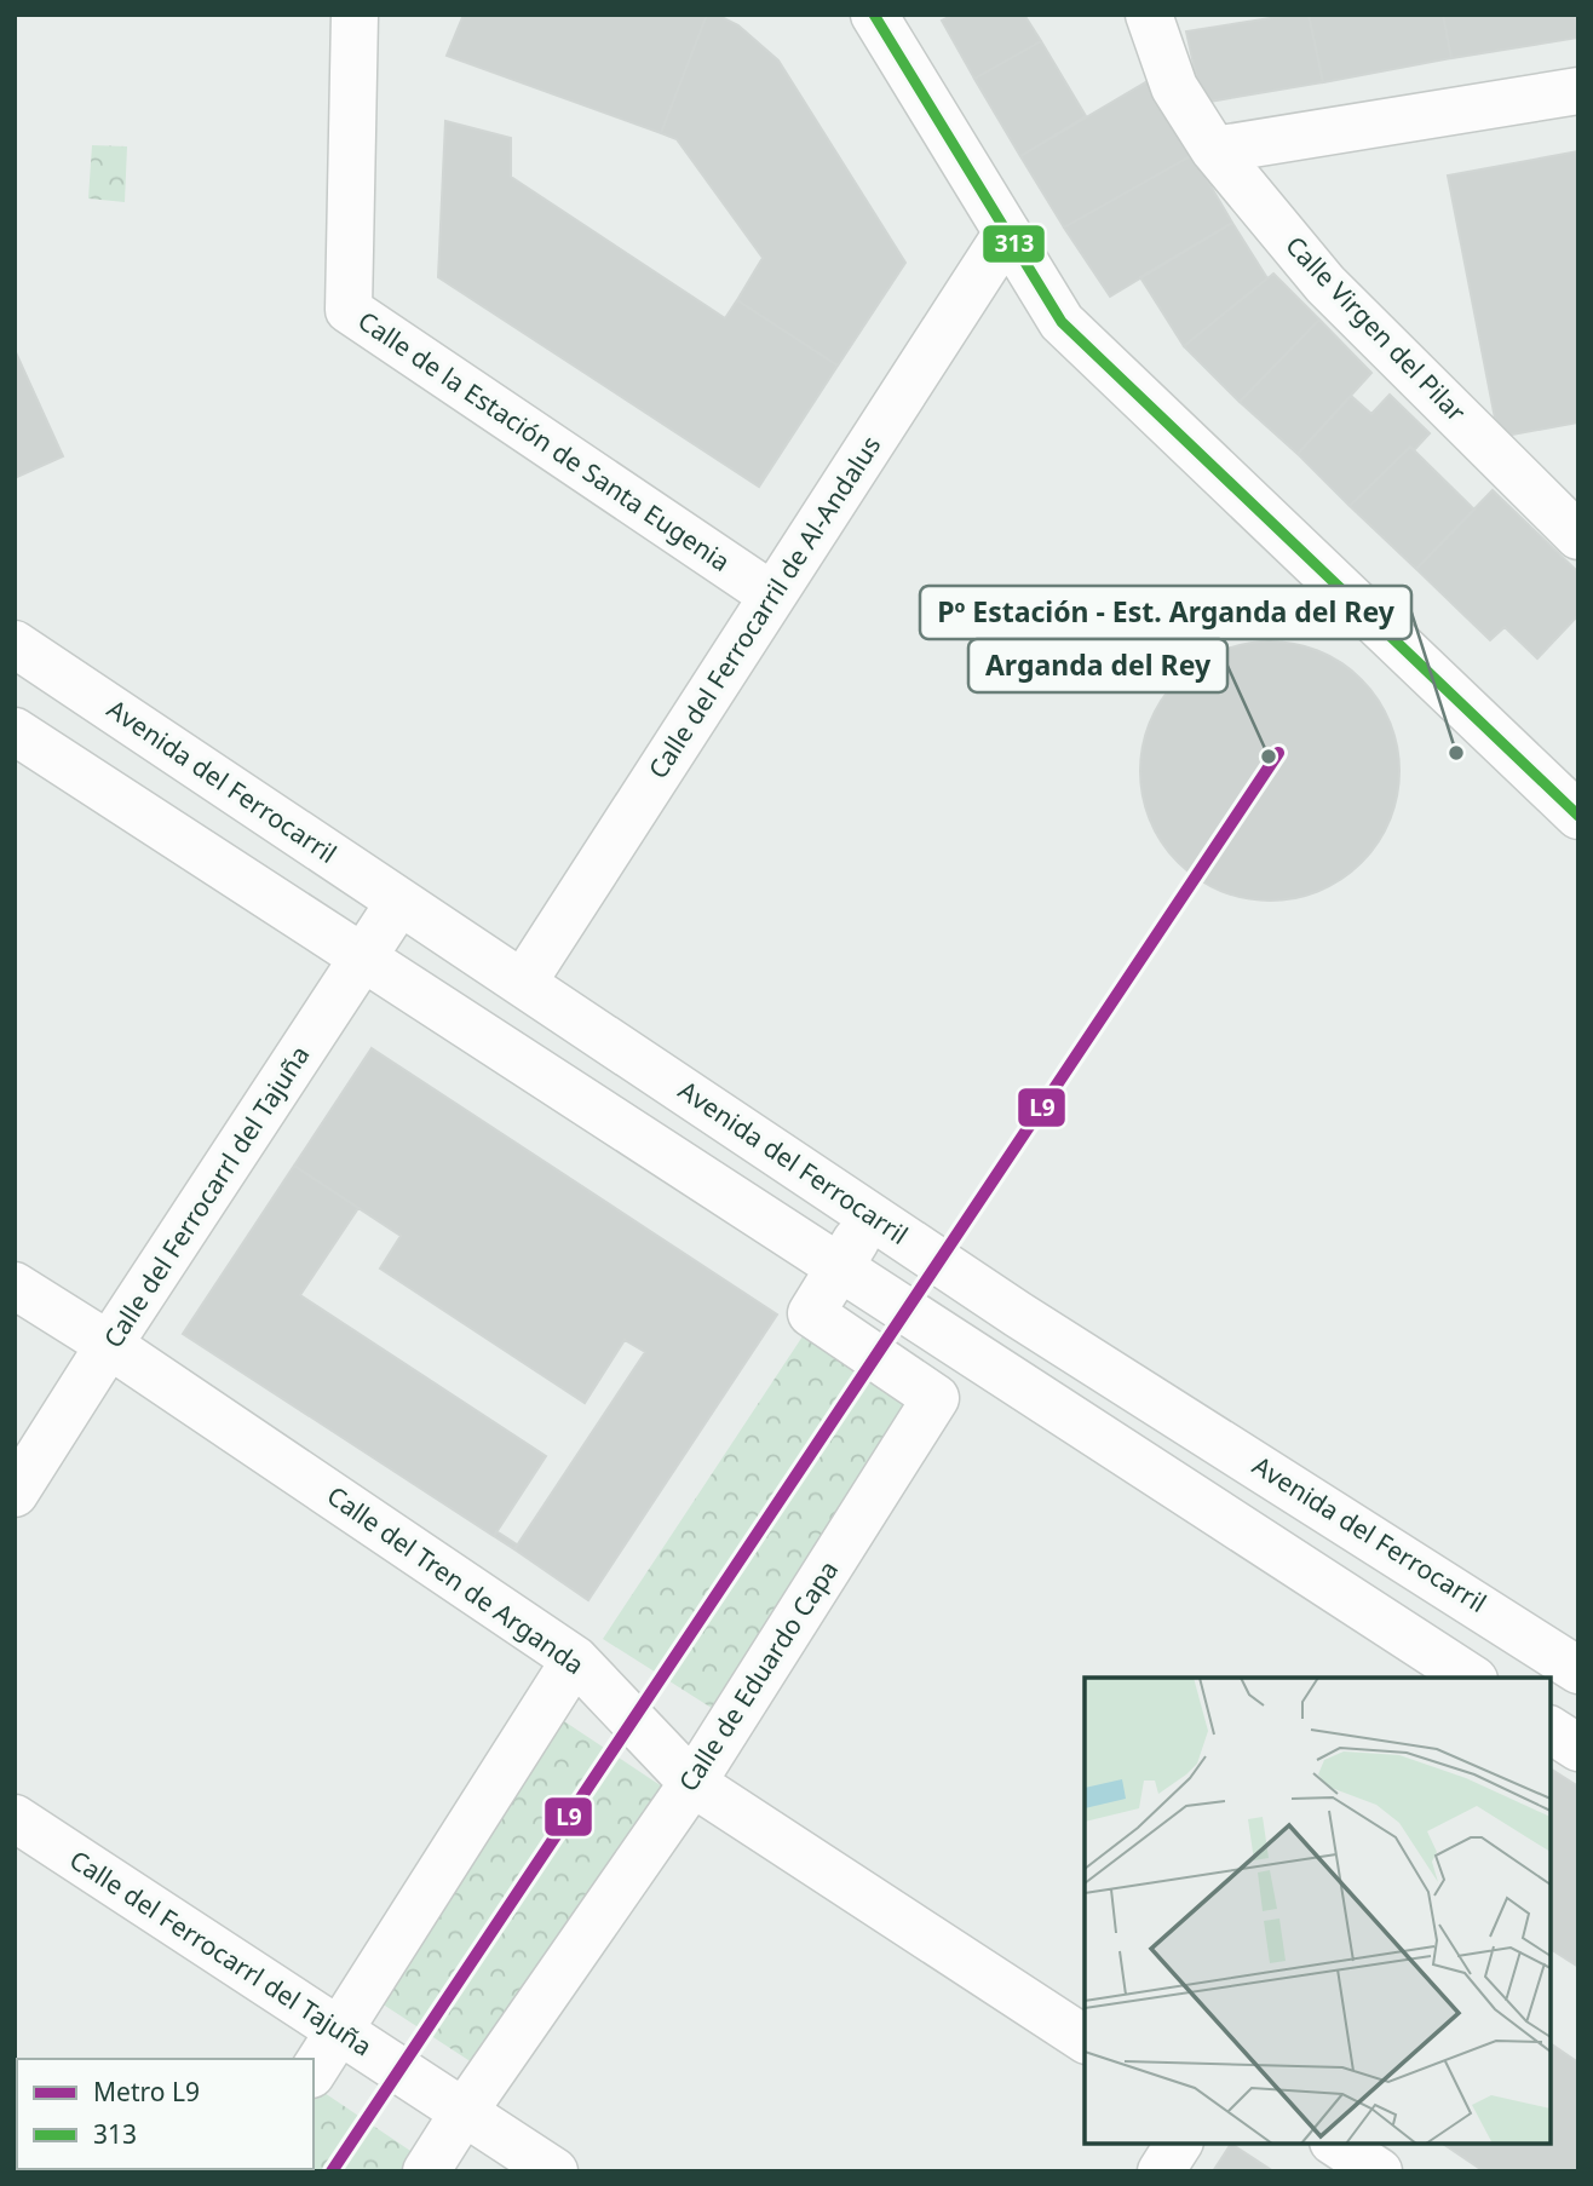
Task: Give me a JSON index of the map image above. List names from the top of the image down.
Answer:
{
  "streets": {
    "street": [
      "Calle Virgen del Pilar",
      "Calle de la Estación de Santa Eugenia",
      "Calle del Ferrocarril de Al-Andalus",
      "Avenida del Ferrocarril",
      "Calle del Ferrocarrl del Tajuña",
      "Calle del Tren de Arganda",
      "Calle de Eduardo Capa"
    ]
  },
  "crossings": [
    ["Calle de la Estación de Santa Eugenia", "Calle del Ferrocarril de Al-Andalus"],
    ["Calle del Ferrocarril de Al-Andalus", "Avenida del Ferrocarril"],
    ["Avenida del Ferrocarril", "Calle del Ferrocarrl del Tajuña"],
    ["Avenida del Ferrocarril", "Calle de Eduardo Capa"],
    ["Calle del Ferrocarrl del Tajuña", "Calle del Tren de Arganda"],
    ["Calle del Ferrocarrl del Tajuña", "Calle de Eduardo Capa"],
    ["Calle del Tren de Arganda", "Calle de Eduardo Capa"]
  ],
  "places": ["Pº Estación - Est. Arganda del Rey", "Arganda del Rey"],
  "lines": ["transit line 313", "metro line L9"],
  "legend": ["Metro L9", "313"]
}
